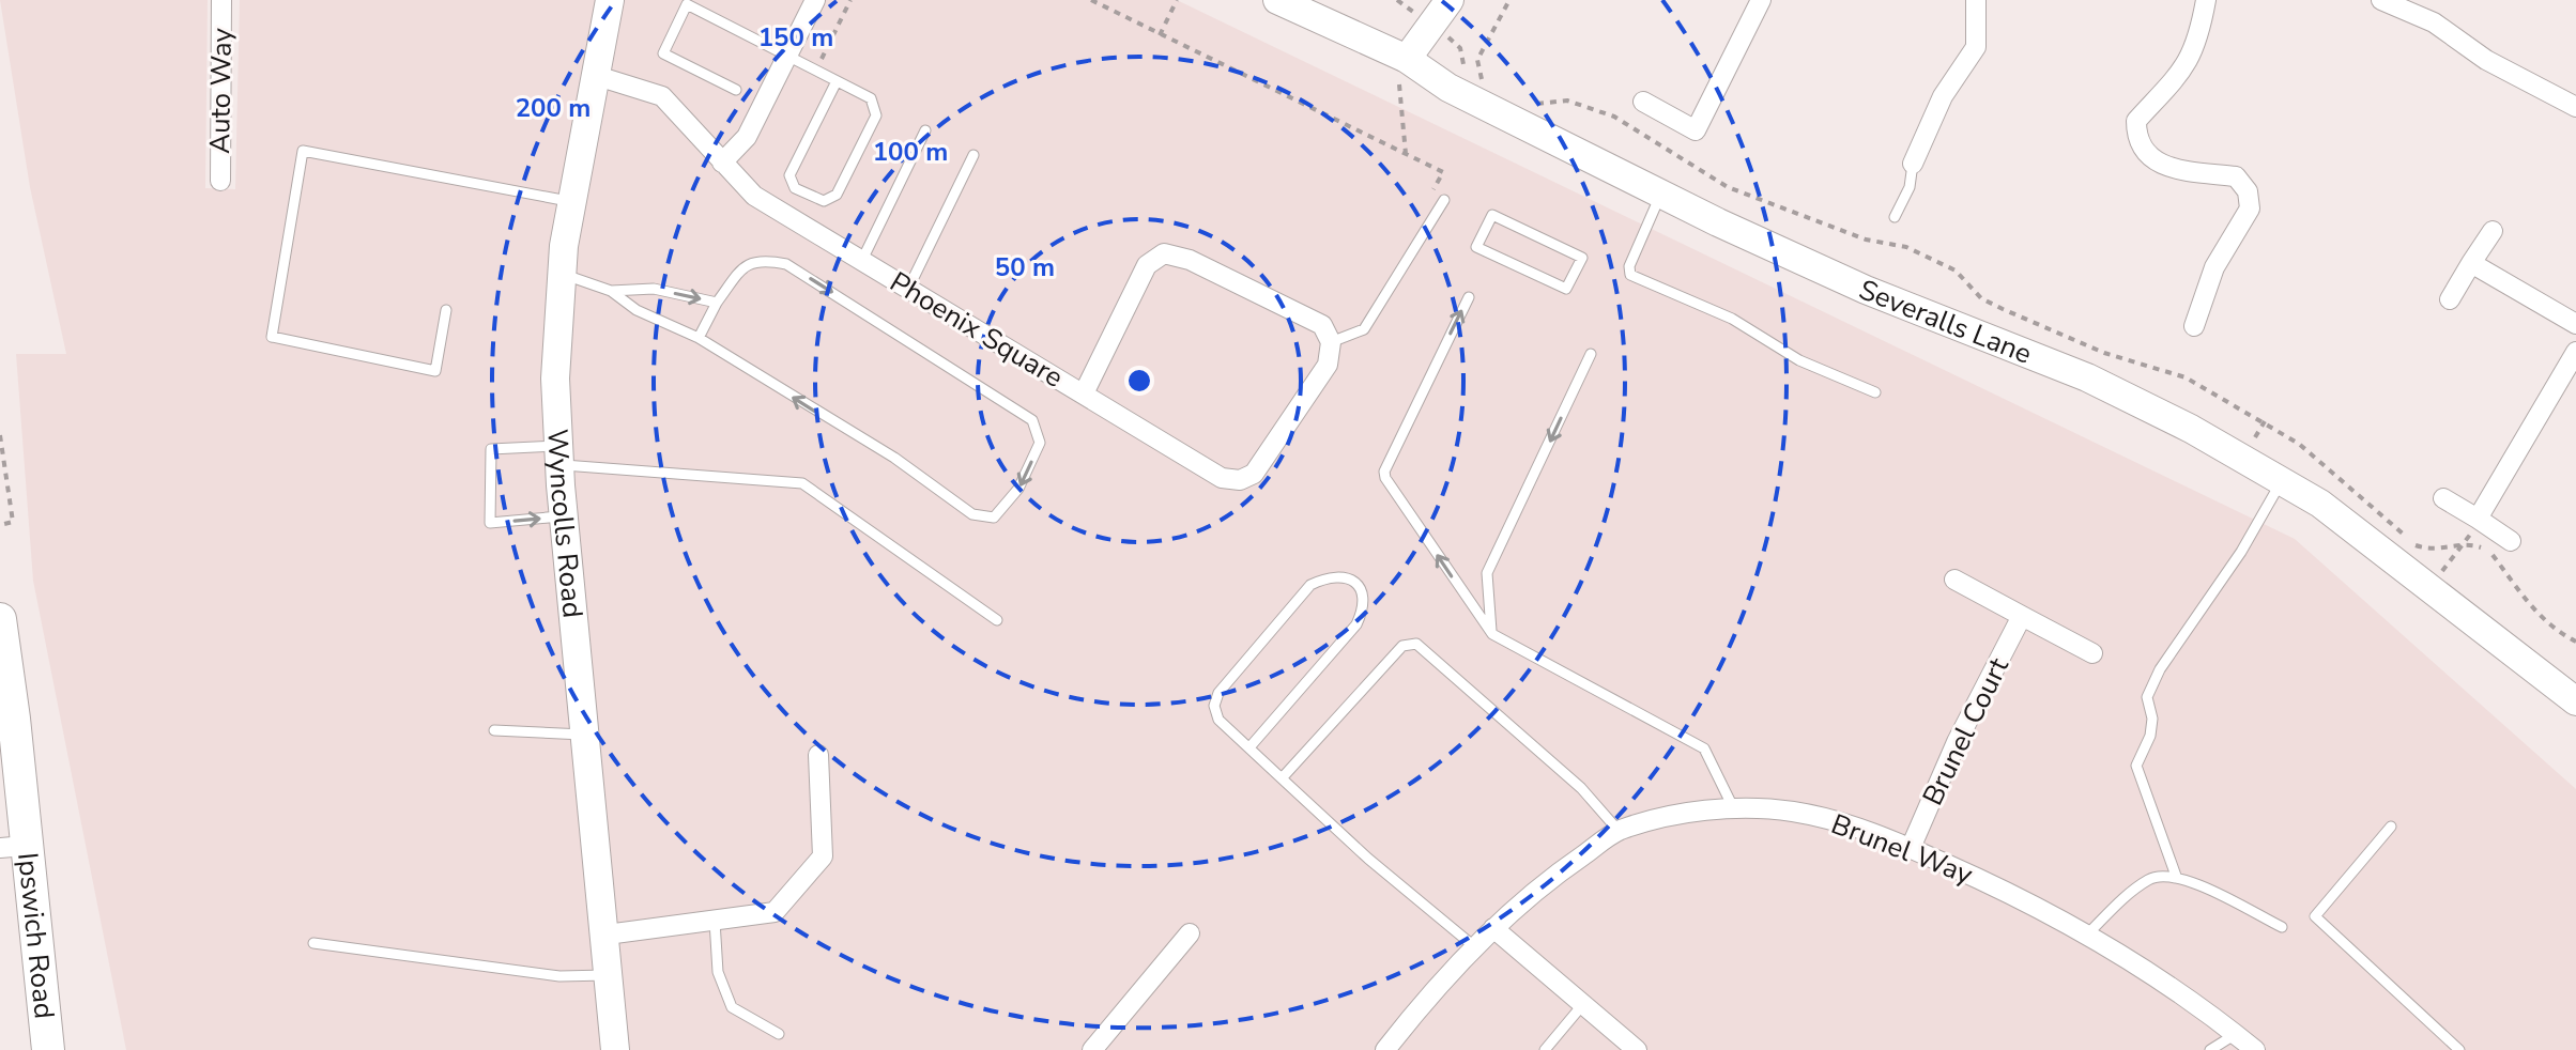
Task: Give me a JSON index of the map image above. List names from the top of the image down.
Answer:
{
  "streets": {
    "main road": ["Ipswich Road"],
    "street": [
      "Auto Way",
      "Severalls Lane",
      "Phoenix Square",
      "Wyncolls Road",
      "Brunel Court",
      "Brunel Way"
    ]
  },
  "crossings": [
    ["Phoenix Square", "Wyncolls Road"],
    ["Brunel Court", "Brunel Way"]
  ],
  "rings": [
    "150 m",
    "200 m",
    "100 m",
    "50 m"
  ]
}
